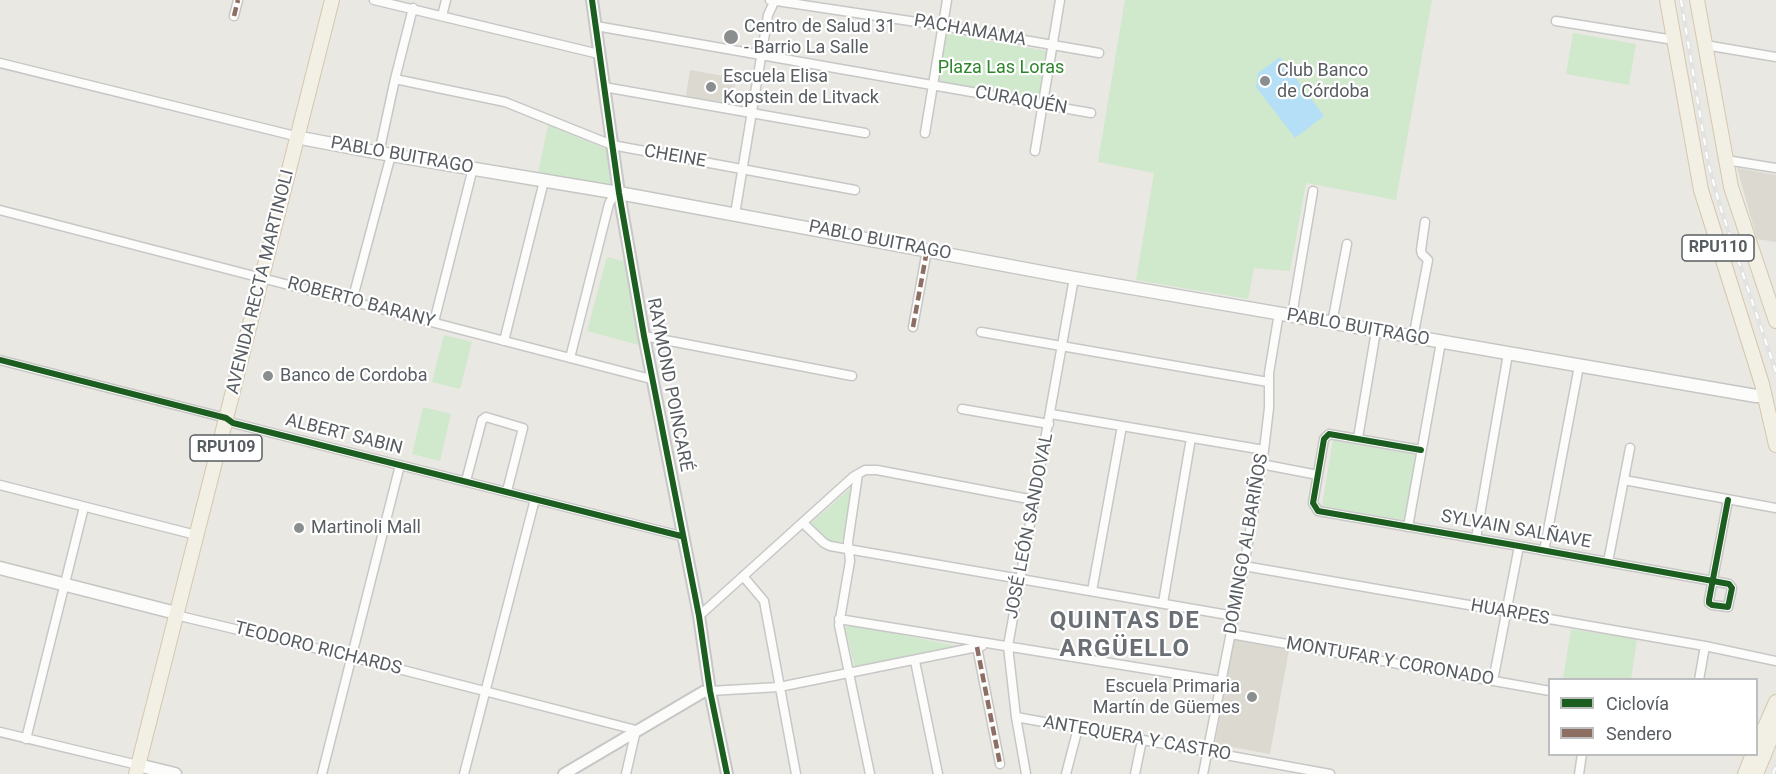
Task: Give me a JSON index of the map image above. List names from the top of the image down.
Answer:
{
  "streets": {
    "main road": [
      "PABLO BUITRAGO",
      "RPU110",
      "AVENIDA RECTA MARTINOLI",
      "RPU109",
      "TEODORO RICHARDS"
    ],
    "street": [
      "PACHAMAMA",
      "CURAQUÉN",
      "CHEINE",
      "ROBERTO BARANY",
      "RAYMOND POINCARÉ",
      "ALBERT SABIN",
      "JOSÉ LEÓN SANDOVAL",
      "SYLVAIN SALÑAVE",
      "DOMINGO ALBARIÑOS",
      "HUARPES",
      "MONTUFAR Y CORONADO",
      "ANTEQUERA Y CASTRO"
    ]
  },
  "crossings": [
    ["CURAQUÉN", "RAYMOND POINCARÉ"],
    ["PABLO BUITRAGO", "RPU110"],
    ["PABLO BUITRAGO", "AVENIDA RECTA MARTINOLI"],
    ["PABLO BUITRAGO", "RAYMOND POINCARÉ"],
    ["PABLO BUITRAGO", "JOSÉ LEÓN SANDOVAL"],
    ["PABLO BUITRAGO", "DOMINGO ALBARIÑOS"],
    ["CHEINE", "RAYMOND POINCARÉ"],
    ["AVENIDA RECTA MARTINOLI", "ROBERTO BARANY"],
    ["AVENIDA RECTA MARTINOLI", "ALBERT SABIN"],
    ["AVENIDA RECTA MARTINOLI", "TEODORO RICHARDS"],
    ["ROBERTO BARANY", "RAYMOND POINCARÉ"],
    ["RAYMOND POINCARÉ", "ALBERT SABIN"],
    ["JOSÉ LEÓN SANDOVAL", "ANTEQUERA Y CASTRO"],
    ["DOMINGO ALBARIÑOS", "HUARPES"],
    ["DOMINGO ALBARIÑOS", "MONTUFAR Y CORONADO"],
    ["DOMINGO ALBARIÑOS", "ANTEQUERA Y CASTRO"]
  ],
  "districts": ["QUINTAS DE ARGÜELLO"],
  "parks": ["Plaza Las Loras"],
  "places": [
    "Centro de Salud 31 - Barrio La Salle",
    "Club Banco de Córdoba",
    "Escuela Elisa Kopstein de Litvack",
    "Banco de Cordoba",
    "Martinoli Mall",
    "Escuela Primaria Martín de Güemes"
  ],
  "legend": ["Ciclovía", "Sendero"]
}
